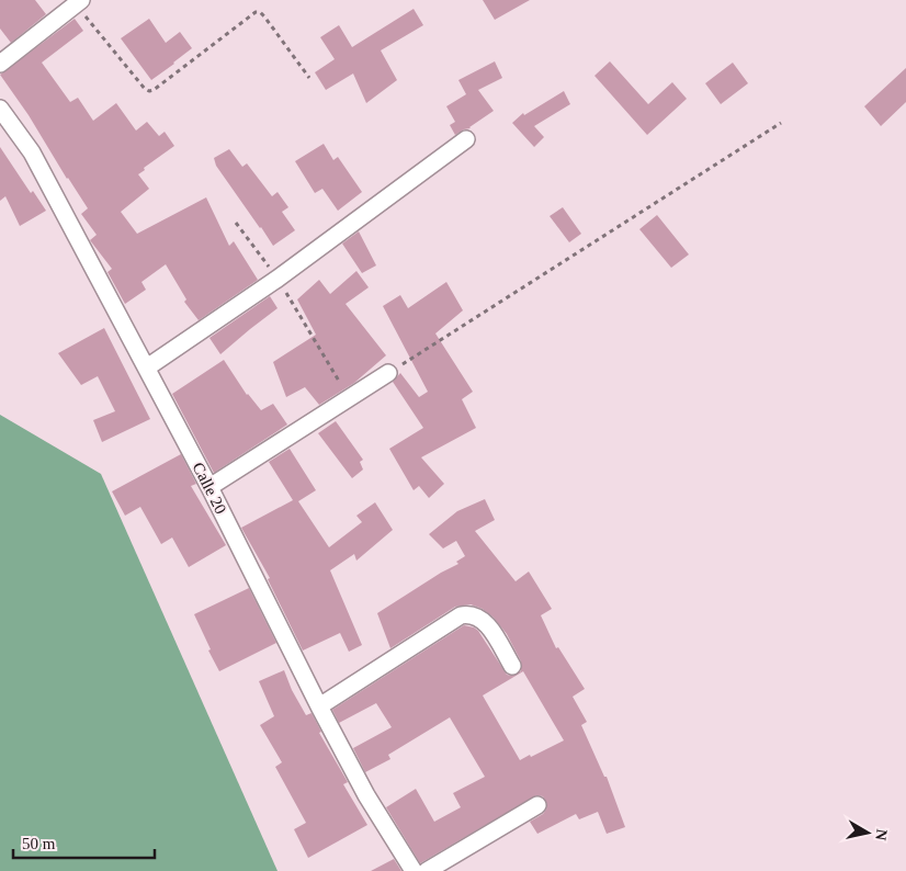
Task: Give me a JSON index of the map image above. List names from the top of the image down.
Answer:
{
  "streets": {
    "street": ["Calle 20"]
  },
  "scale_bar": "50 m",
  "north": "right"
}
